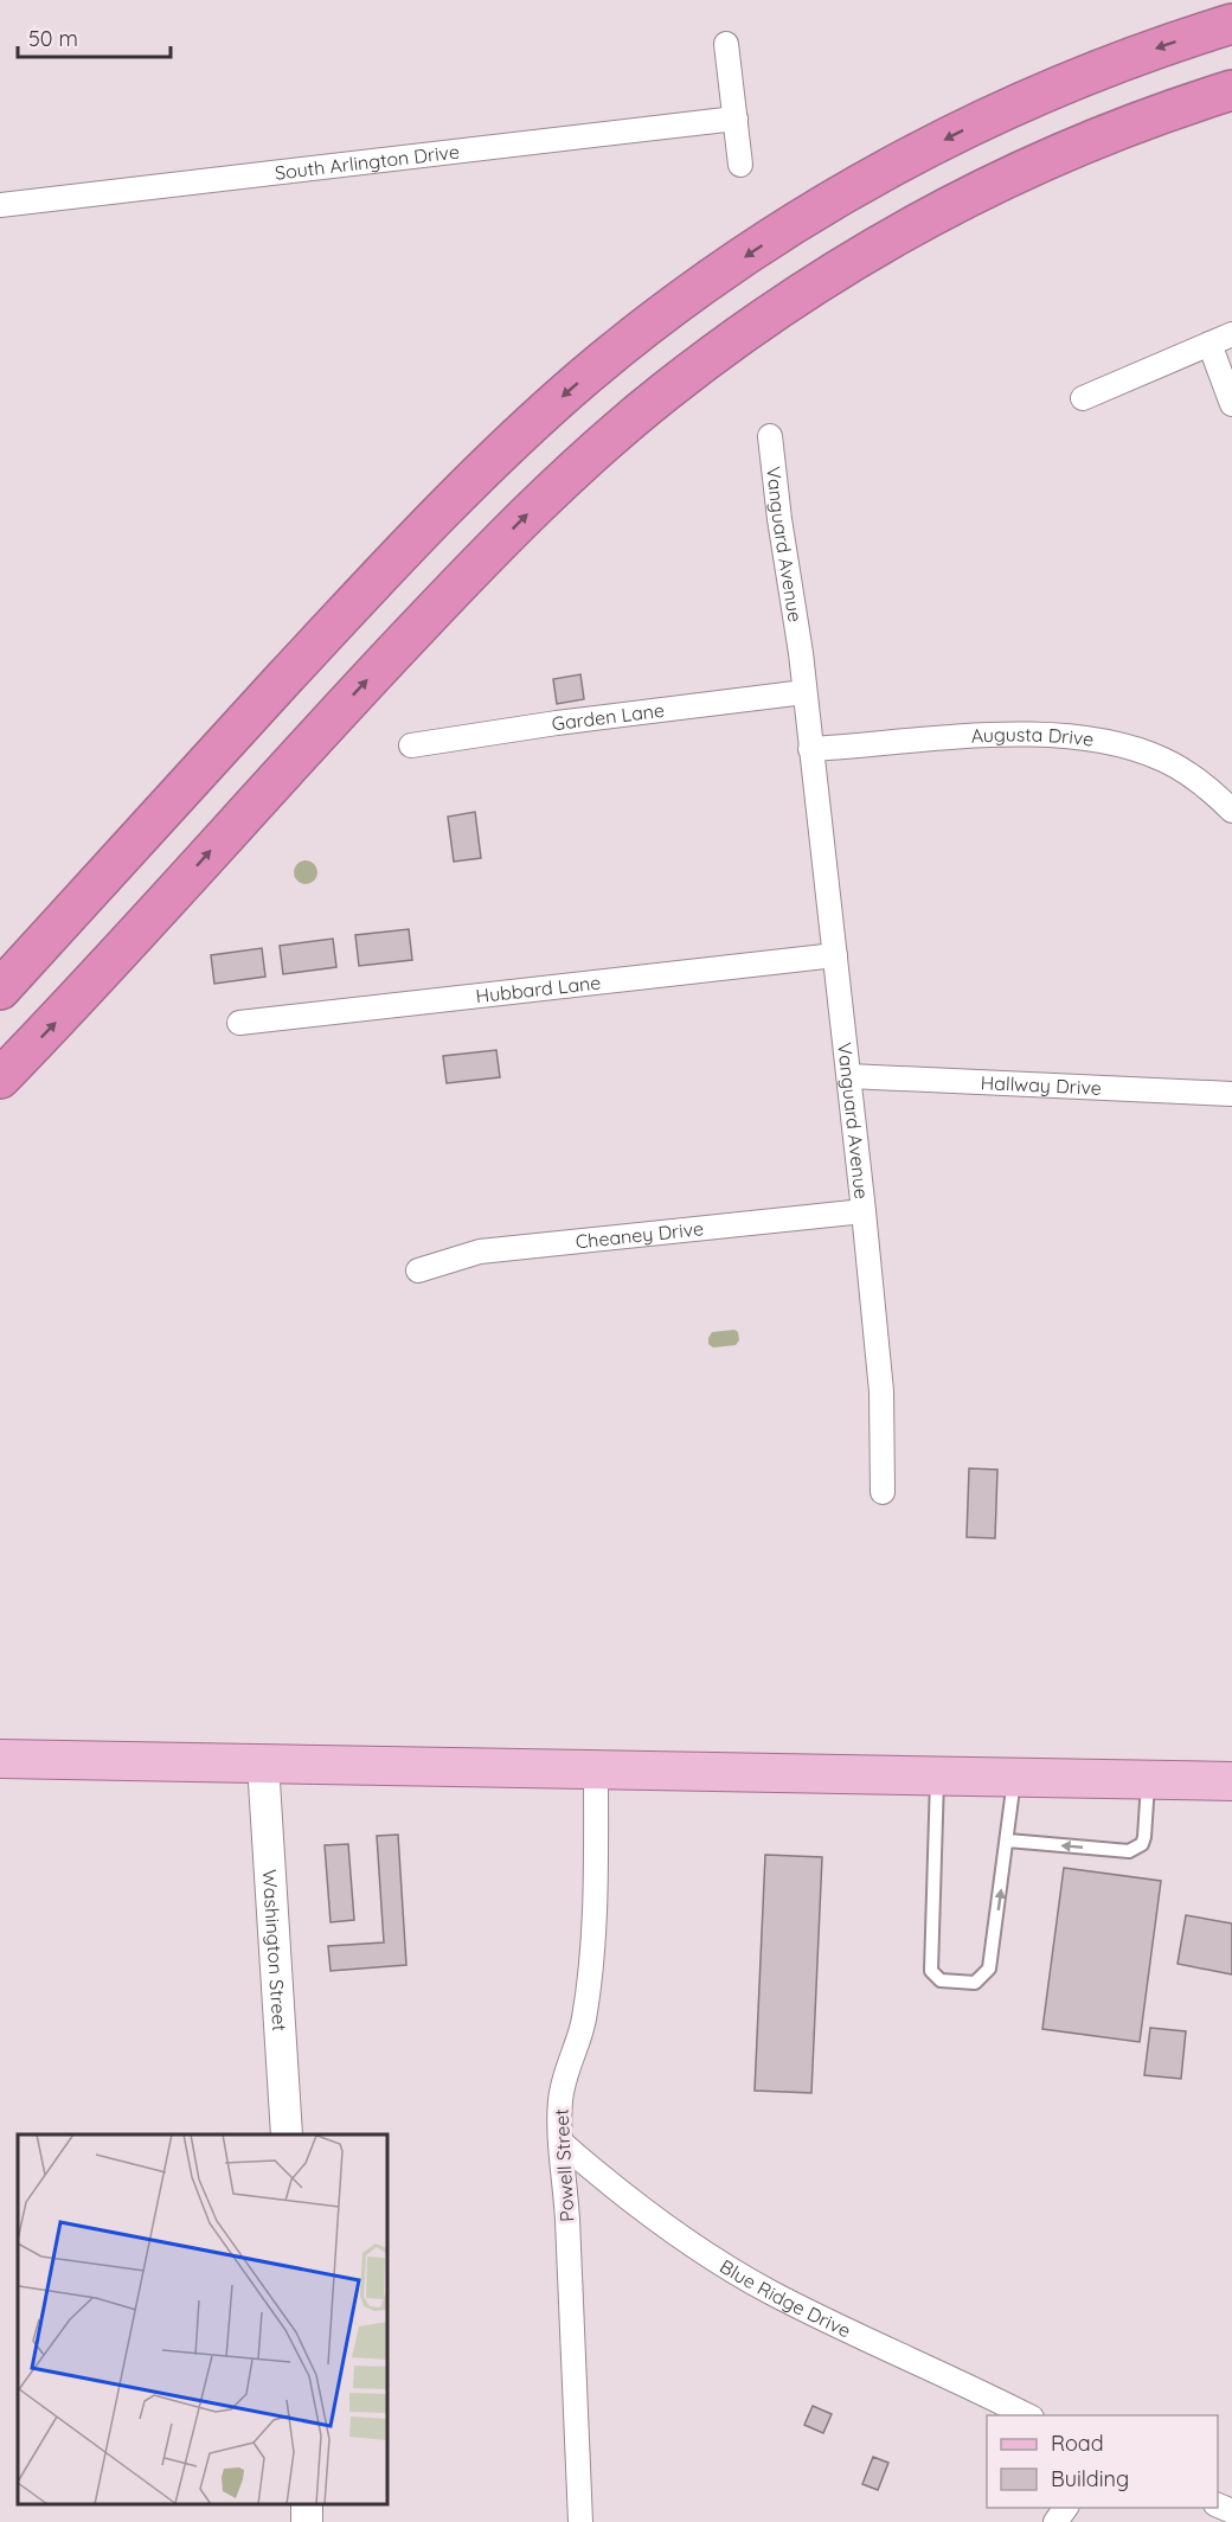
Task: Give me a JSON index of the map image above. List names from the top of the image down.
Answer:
{
  "streets": {
    "street": [
      "South Arlington Drive",
      "Vanguard Avenue",
      "Garden Lane",
      "Augusta Drive",
      "Hubbard Lane",
      "Hallway Drive",
      "Cheaney Drive",
      "Washington Street",
      "Powell Street",
      "Blue Ridge Drive"
    ]
  },
  "crossings": [
    ["Vanguard Avenue", "Garden Lane"],
    ["Vanguard Avenue", "Augusta Drive"],
    ["Vanguard Avenue", "Hubbard Lane"],
    ["Vanguard Avenue", "Hallway Drive"],
    ["Vanguard Avenue", "Cheaney Drive"],
    ["Powell Street", "Blue Ridge Drive"]
  ],
  "legend": ["Road", "Building"],
  "scale_bar": "50 m"
}
